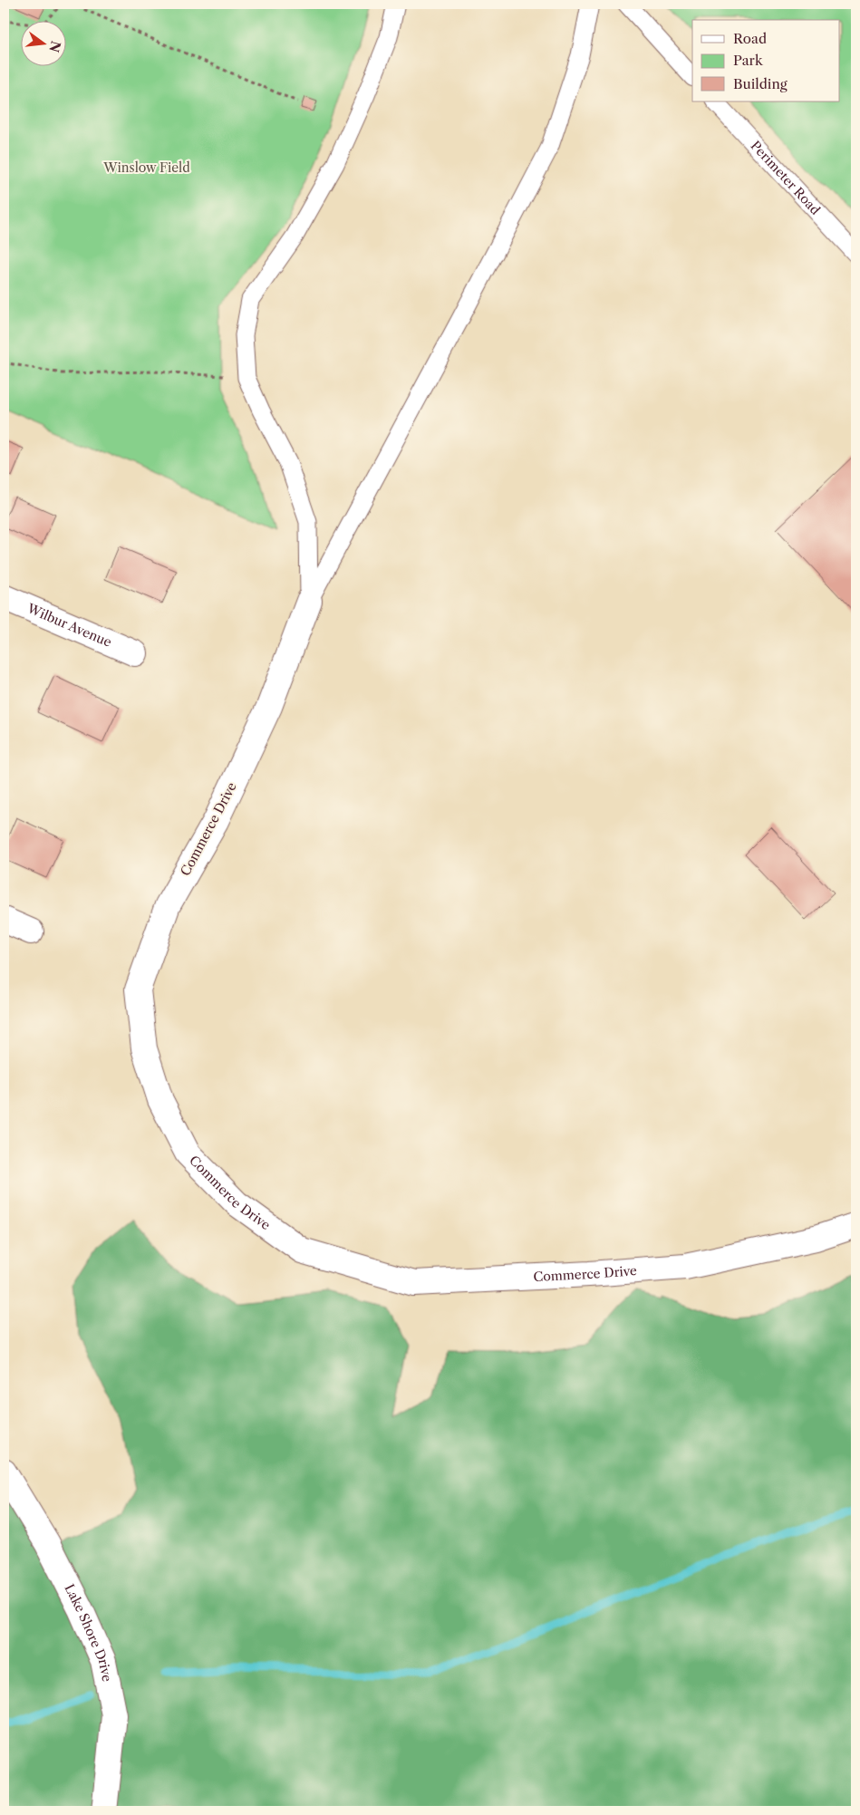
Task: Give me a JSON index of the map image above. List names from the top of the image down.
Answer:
{
  "streets": {
    "street": ["Wilbur Avenue", "Commerce Drive", "Lake Shore Drive"],
    "lane": ["Perimeter Road"]
  },
  "parks": ["Winslow Field"],
  "legend": ["Road", "Park", "Building"],
  "north": "right"
}
